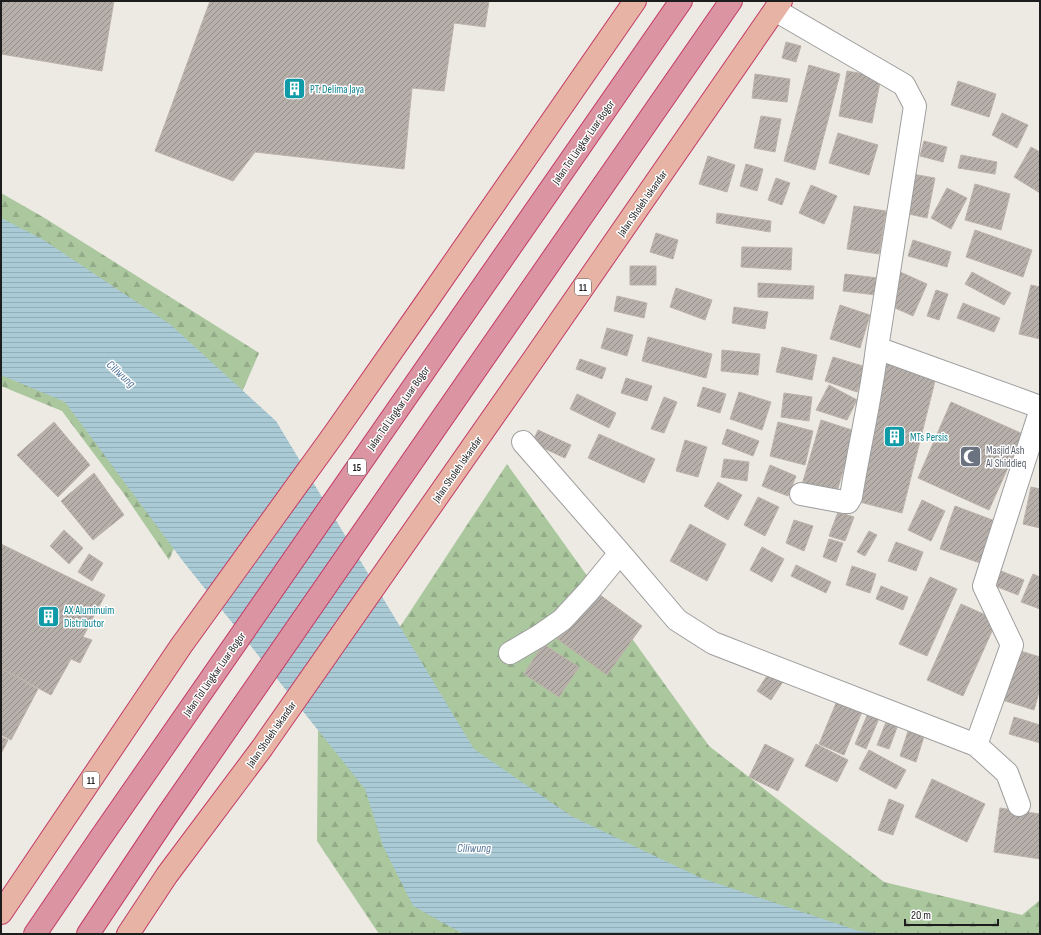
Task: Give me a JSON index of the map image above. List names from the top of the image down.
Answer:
{
  "streets": {
    "highway": [
      "Jalan Tol Lingkar Luar Bogor",
      "Jalan Sholeh Iskandar",
      "11",
      "15"
    ]
  },
  "water": ["Ciliwung"],
  "places": {
    "building": ["PT. Delima Jaya", "MTs Persis", "AX Aluminuim Distributor"],
    "mosque": ["Masjid Ash Al Shiddieq"]
  },
  "scale_bar": "20 m"
}
